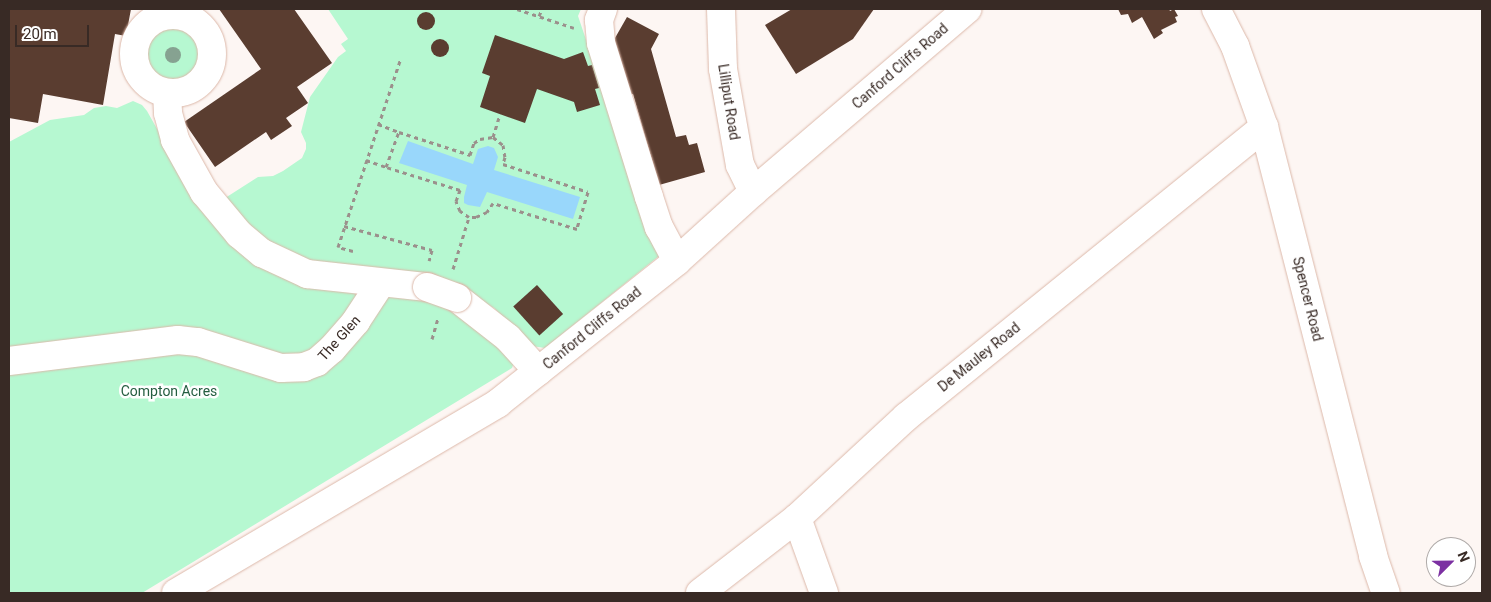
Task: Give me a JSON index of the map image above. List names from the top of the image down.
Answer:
{
  "streets": {
    "street": [
      "Canford Cliffs Road",
      "Lilliput Road",
      "Spencer Road",
      "The Glen",
      "De Mauley Road"
    ]
  },
  "crossings": [
    ["Canford Cliffs Road", "Lilliput Road"],
    ["Spencer Road", "De Mauley Road"]
  ],
  "parks": ["Compton Acres"],
  "scale_bar": "20 m",
  "north": "top right"
}
